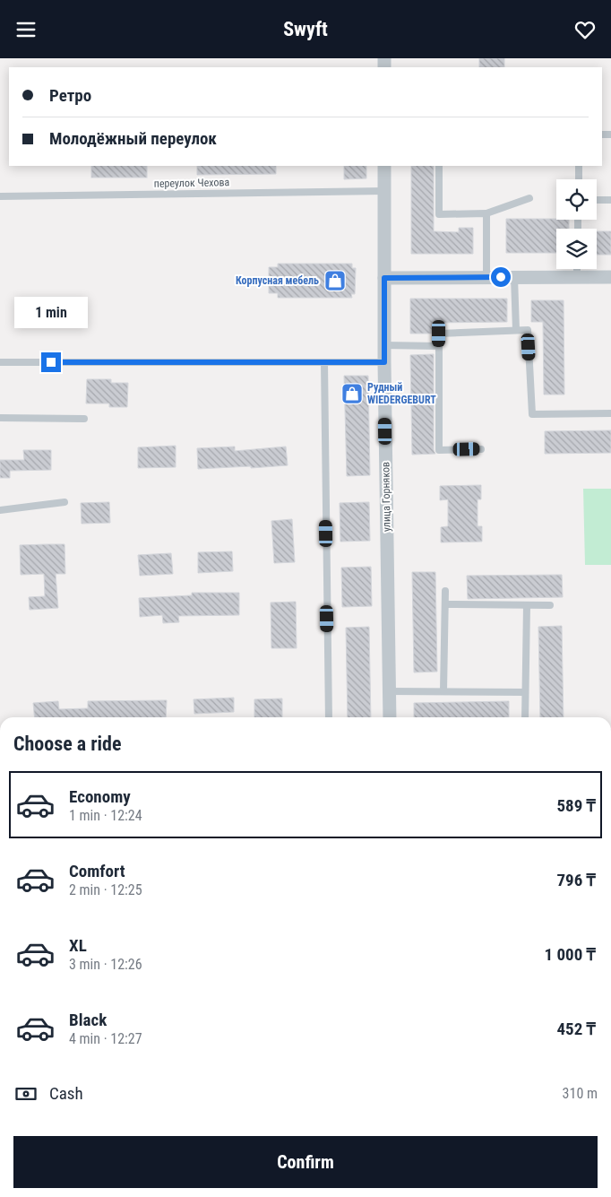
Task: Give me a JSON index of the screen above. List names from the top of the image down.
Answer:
{
  "streets": {
    "street": ["улица Горняков"],
    "lane": ["переулок Чехова"]
  },
  "crossings": [
    ["переулок Чехова", "улица Горняков"]
  ],
  "places": {
    "shop": ["Корпусная мебель", "Рудный WIEDERGEBURT"]
  },
  "page": {
    "header": "Swyft",
    "banner": ["Ретро", "Молодёжный переулок"],
    "bubble": "1 min",
    "heading": "Choose a ride",
    "list": [
      {
        "name": "Economy",
        "note": "1 min · 12:24",
        "value": "589 ₸"
      },
      {
        "name": "Comfort",
        "note": "2 min · 12:25",
        "value": "796 ₸"
      },
      {
        "name": "XL",
        "note": "3 min · 12:26",
        "value": "1 000 ₸"
      },
      {
        "name": "Black",
        "note": "4 min · 12:27",
        "value": "452 ₸"
      }
    ],
    "pay": ["Cash", "310 m"],
    "buttons": "Confirm"
  }
}
